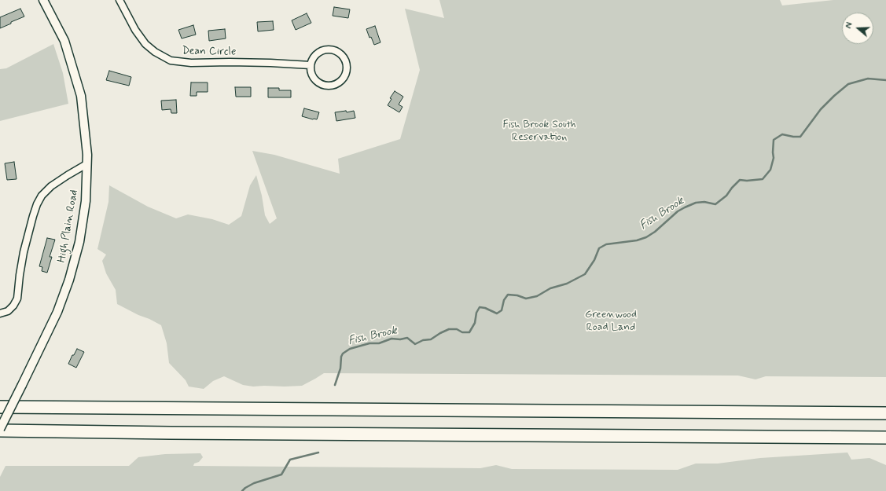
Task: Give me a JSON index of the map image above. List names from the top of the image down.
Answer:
{
  "streets": {
    "street": ["Dean Circle", "High Plain Road"]
  },
  "water": ["Fish Brook"],
  "parks": ["Fish Brook South Reservation", "Greenwood Road Land"],
  "north": "left"
}
